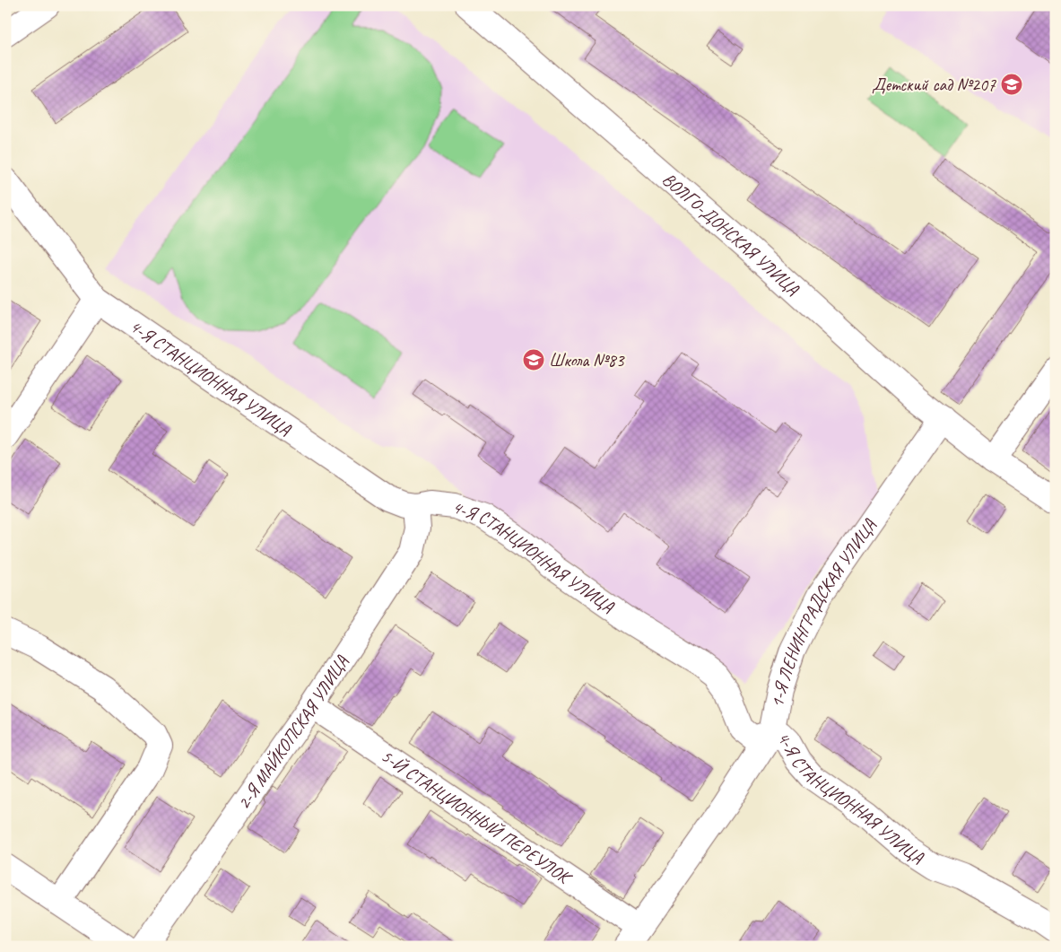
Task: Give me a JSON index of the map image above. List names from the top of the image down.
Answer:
{
  "streets": {
    "street": [
      "ВОЛГО-ДОНСКАЯ УЛИЦА",
      "4-Я СТАНЦИОННАЯ УЛИЦА",
      "1-Я ЛЕНИНГРАДСКАЯ УЛИЦА",
      "2-Я МАЙКОПСКАЯ УЛИЦА",
      "5-Й СТАНЦИОННЫЙ ПЕРЕУЛОК"
    ]
  },
  "crossings": [
    ["ВОЛГО-ДОНСКАЯ УЛИЦА", "1-Я ЛЕНИНГРАДСКАЯ УЛИЦА"],
    ["4-Я СТАНЦИОННАЯ УЛИЦА", "1-Я ЛЕНИНГРАДСКАЯ УЛИЦА"],
    ["4-Я СТАНЦИОННАЯ УЛИЦА", "2-Я МАЙКОПСКАЯ УЛИЦА"],
    ["1-Я ЛЕНИНГРАДСКАЯ УЛИЦА", "5-Й СТАНЦИОННЫЙ ПЕРЕУЛОК"],
    ["2-Я МАЙКОПСКАЯ УЛИЦА", "5-Й СТАНЦИОННЫЙ ПЕРЕУЛОК"]
  ],
  "places": {
    "school or university": ["Детский сад №207", "Школа №83"]
  }
}
